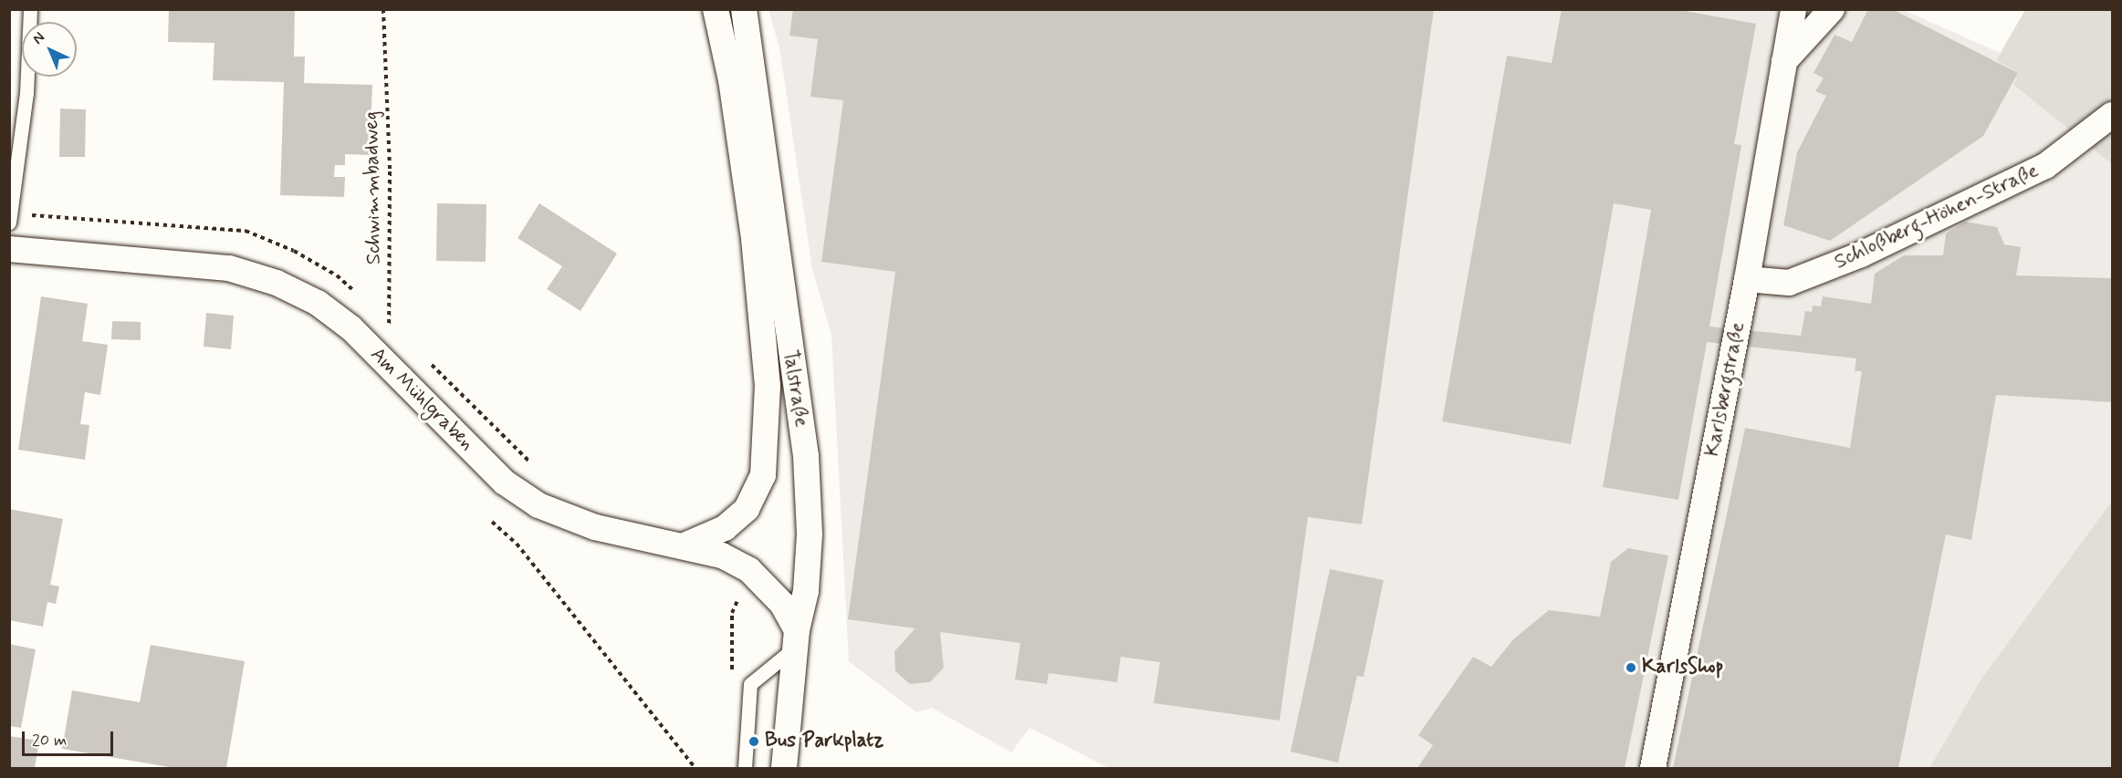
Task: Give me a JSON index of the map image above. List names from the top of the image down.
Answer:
{
  "streets": {
    "street": [
      "Schloßberg-Höhen-Straße",
      "Talstraße",
      "Karlsbergstraße",
      "Am Mühlgraben"
    ],
    "path": ["Schwimmbadweg"]
  },
  "crossings": [
    ["Schwimmbadweg", "Am Mühlgraben"],
    ["Schloßberg-Höhen-Straße", "Karlsbergstraße"],
    ["Talstraße", "Am Mühlgraben"]
  ],
  "places": ["KarlsShop", "Bus Parkplatz"],
  "scale_bar": "20 m",
  "north": "top left"
}
